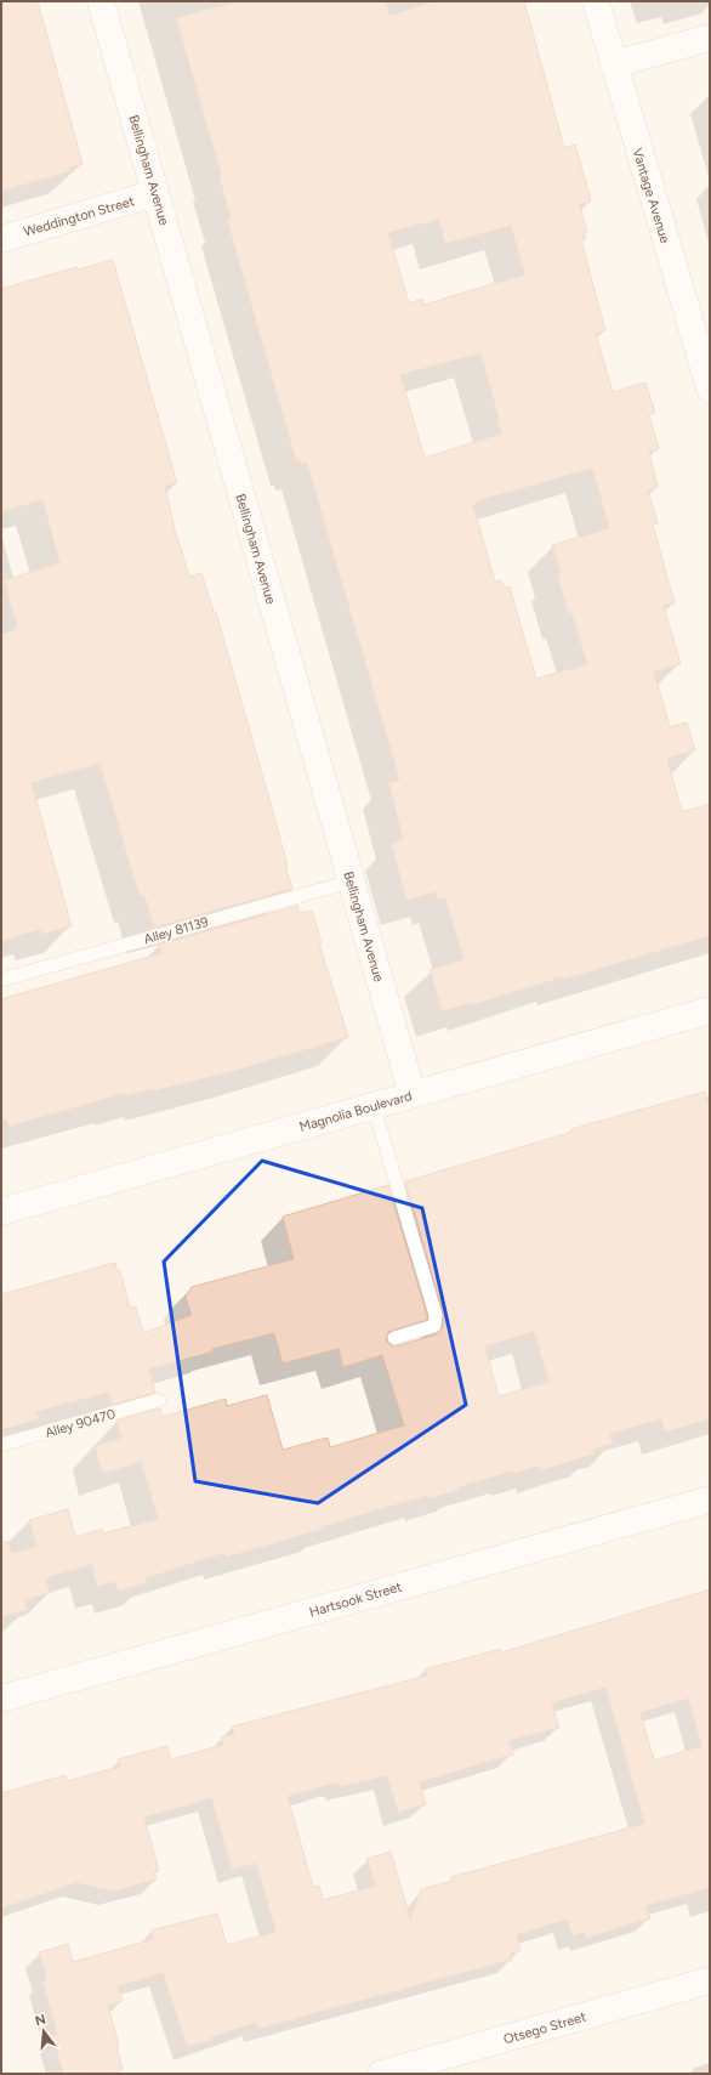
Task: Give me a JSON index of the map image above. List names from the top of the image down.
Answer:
{
  "streets": {
    "street": [
      "Bellingham Avenue",
      "Vantage Avenue",
      "Weddington Street",
      "Magnolia Boulevard",
      "Hartsook Street",
      "Otsego Street"
    ],
    "lane": ["Alley 81139", "Alley 90470"]
  },
  "crossings": [
    ["Bellingham Avenue", "Weddington Street"],
    ["Bellingham Avenue", "Alley 81139"],
    ["Bellingham Avenue", "Magnolia Boulevard"]
  ],
  "north": "top"
}
